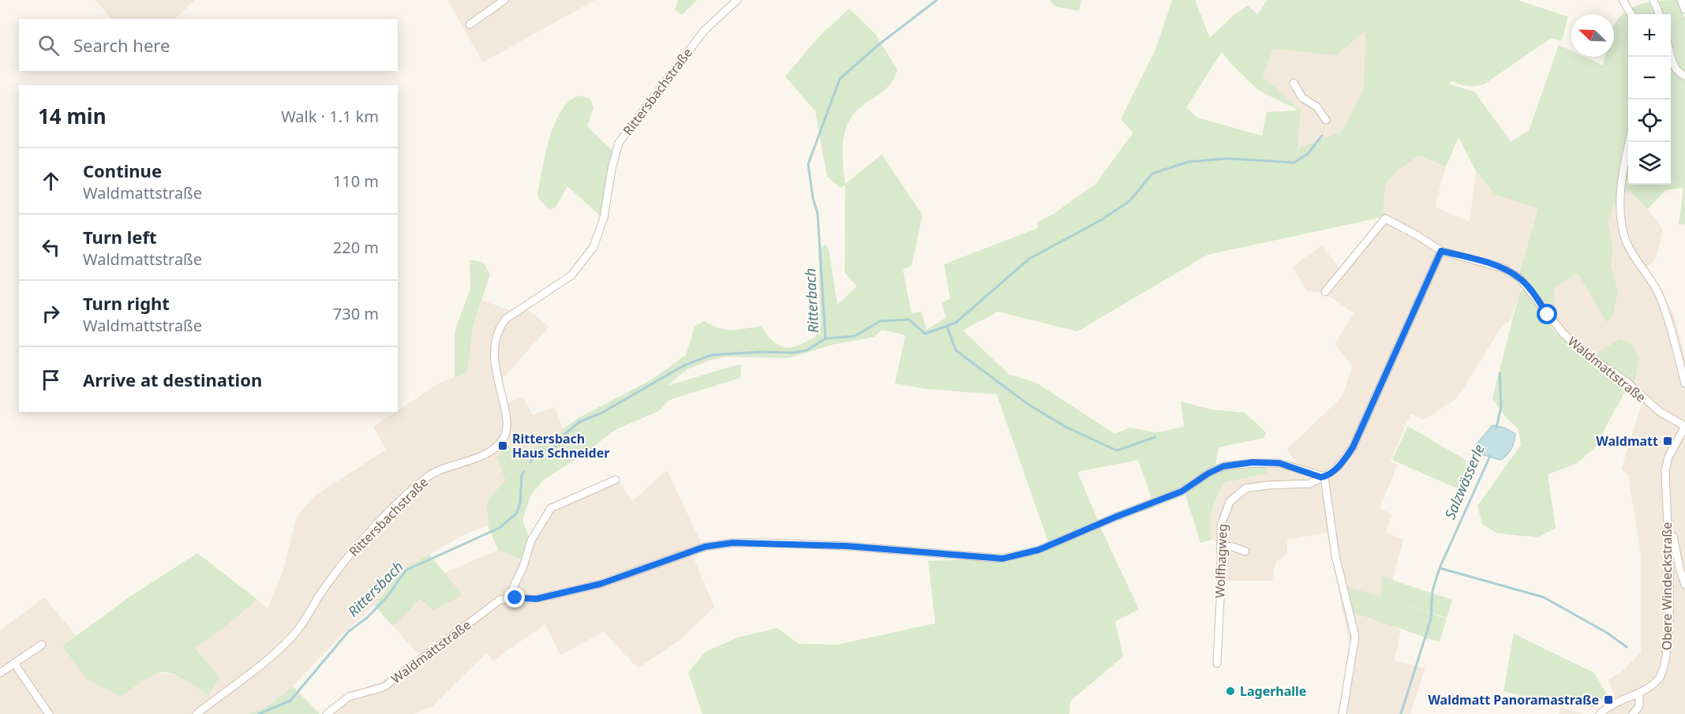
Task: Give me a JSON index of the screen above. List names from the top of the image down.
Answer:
{
  "streets": {
    "street": [
      "Rittersbachstraße",
      "Waldmattstraße",
      "Wolfhagweg",
      "Obere Windeckstraße"
    ]
  },
  "crossings": [
    ["Waldmattstraße", "Wolfhagweg"],
    ["Waldmattstraße", "Obere Windeckstraße"]
  ],
  "water": ["Ritterbach", "Salzwässerle", "Rittersbach"],
  "places": {
    "transit": ["Waldmatt", "Rittersbach Haus Schneider", "Waldmatt Panoramastraße"],
    "other": ["Lagerhalle"]
  },
  "north": "top left",
  "page": {
    "map_buttons": ["+", "−"],
    "search": "Search here",
    "heading": ["14 min", "Walk · 1.1 km"],
    "list": [
      ["Continue", "Waldmattstraße", "110 m"],
      ["Turn left", "Waldmattstraße", "220 m"],
      ["Turn right", "Waldmattstraße", "730 m"],
      "Arrive at destination"
    ]
  }
}
